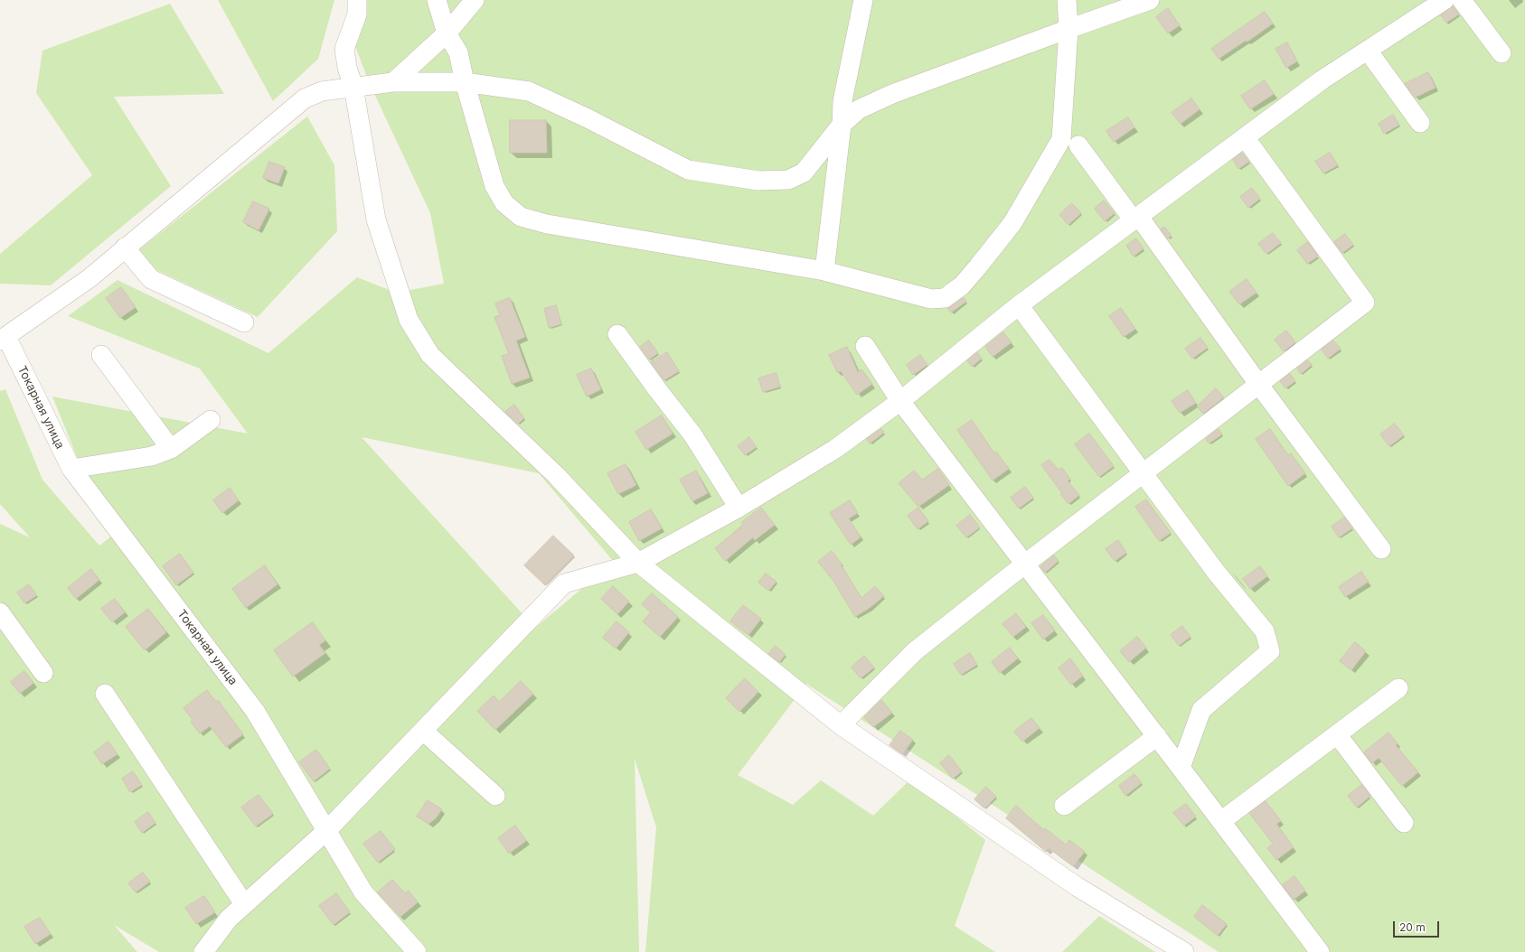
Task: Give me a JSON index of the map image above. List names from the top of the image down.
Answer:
{
  "streets": {
    "street": ["Токарная улица"]
  },
  "scale_bar": "20 m"
}
